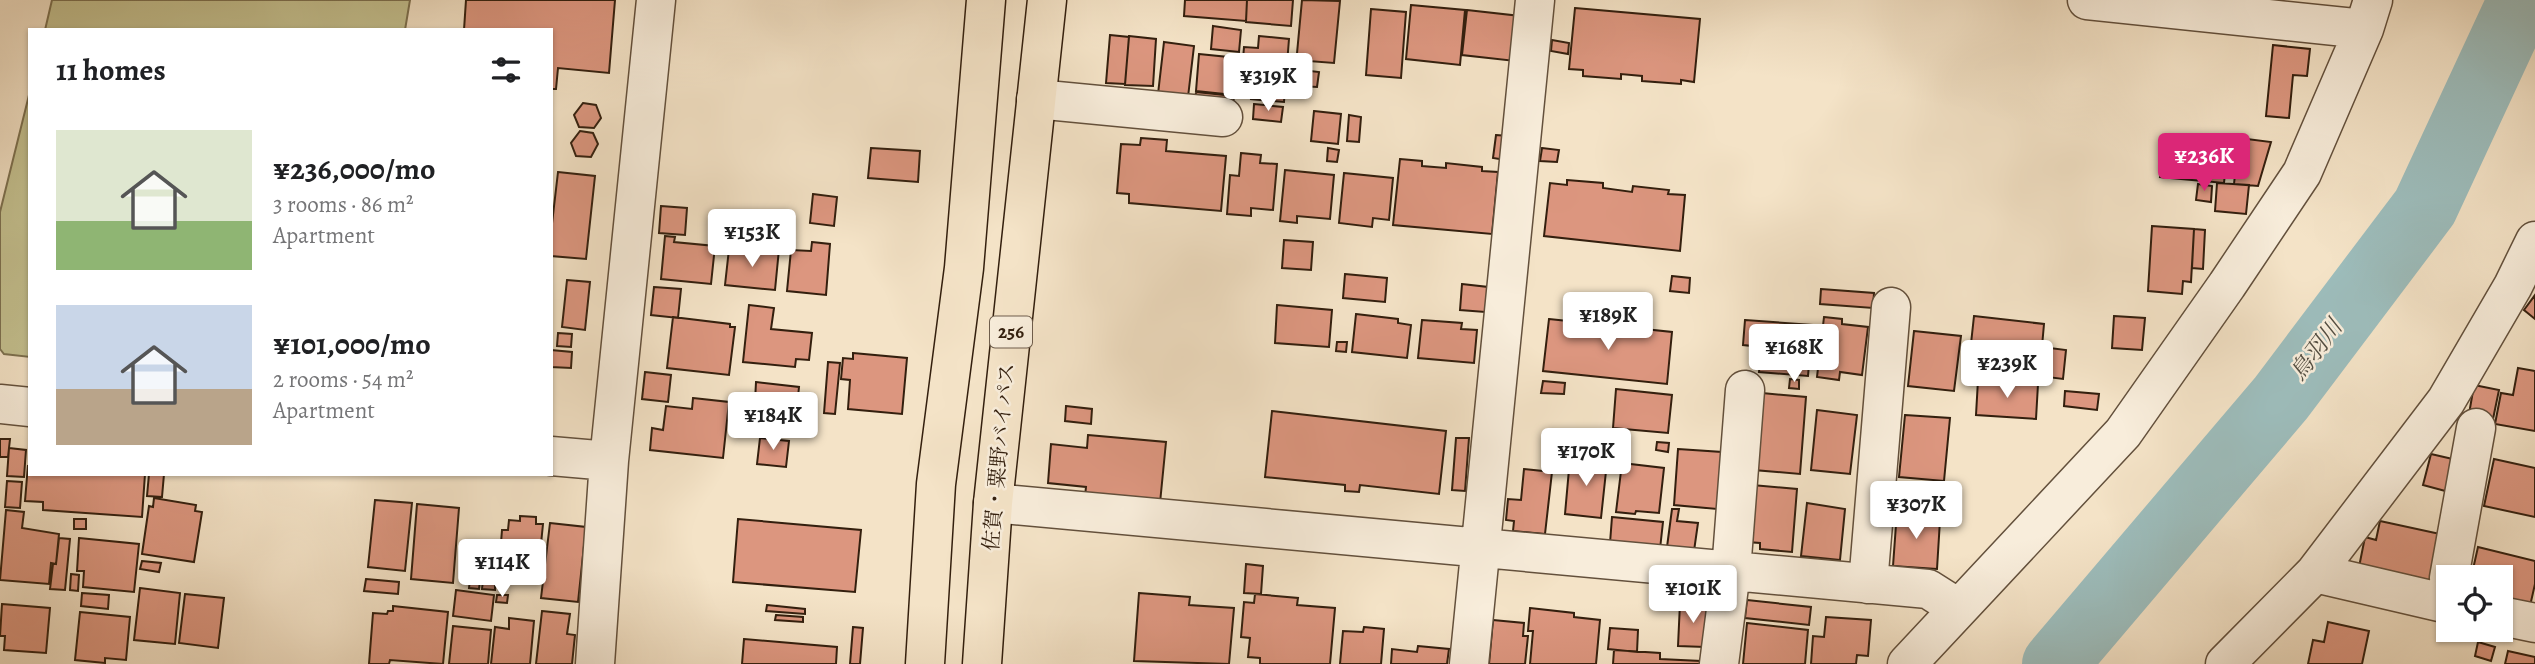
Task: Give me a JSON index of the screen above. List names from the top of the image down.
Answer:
{
  "streets": {
    "highway": ["256", "佐賀・粟野バイパス"]
  },
  "water": ["鳥羽川"],
  "page": {
    "heading": "11 homes",
    "price": [
      "¥319K",
      "¥236K",
      "¥153K",
      "¥189K",
      "¥168K",
      "¥239K",
      "¥184K",
      "¥170K",
      "¥307K",
      "¥114K",
      "¥101K"
    ],
    "list": [
      {
        "name": "¥236,000/mo",
        "note": "3 rooms · 86 m² · Apartment"
      },
      {
        "name": "¥101,000/mo",
        "note": "2 rooms · 54 m² · Apartment"
      }
    ]
  }
}
